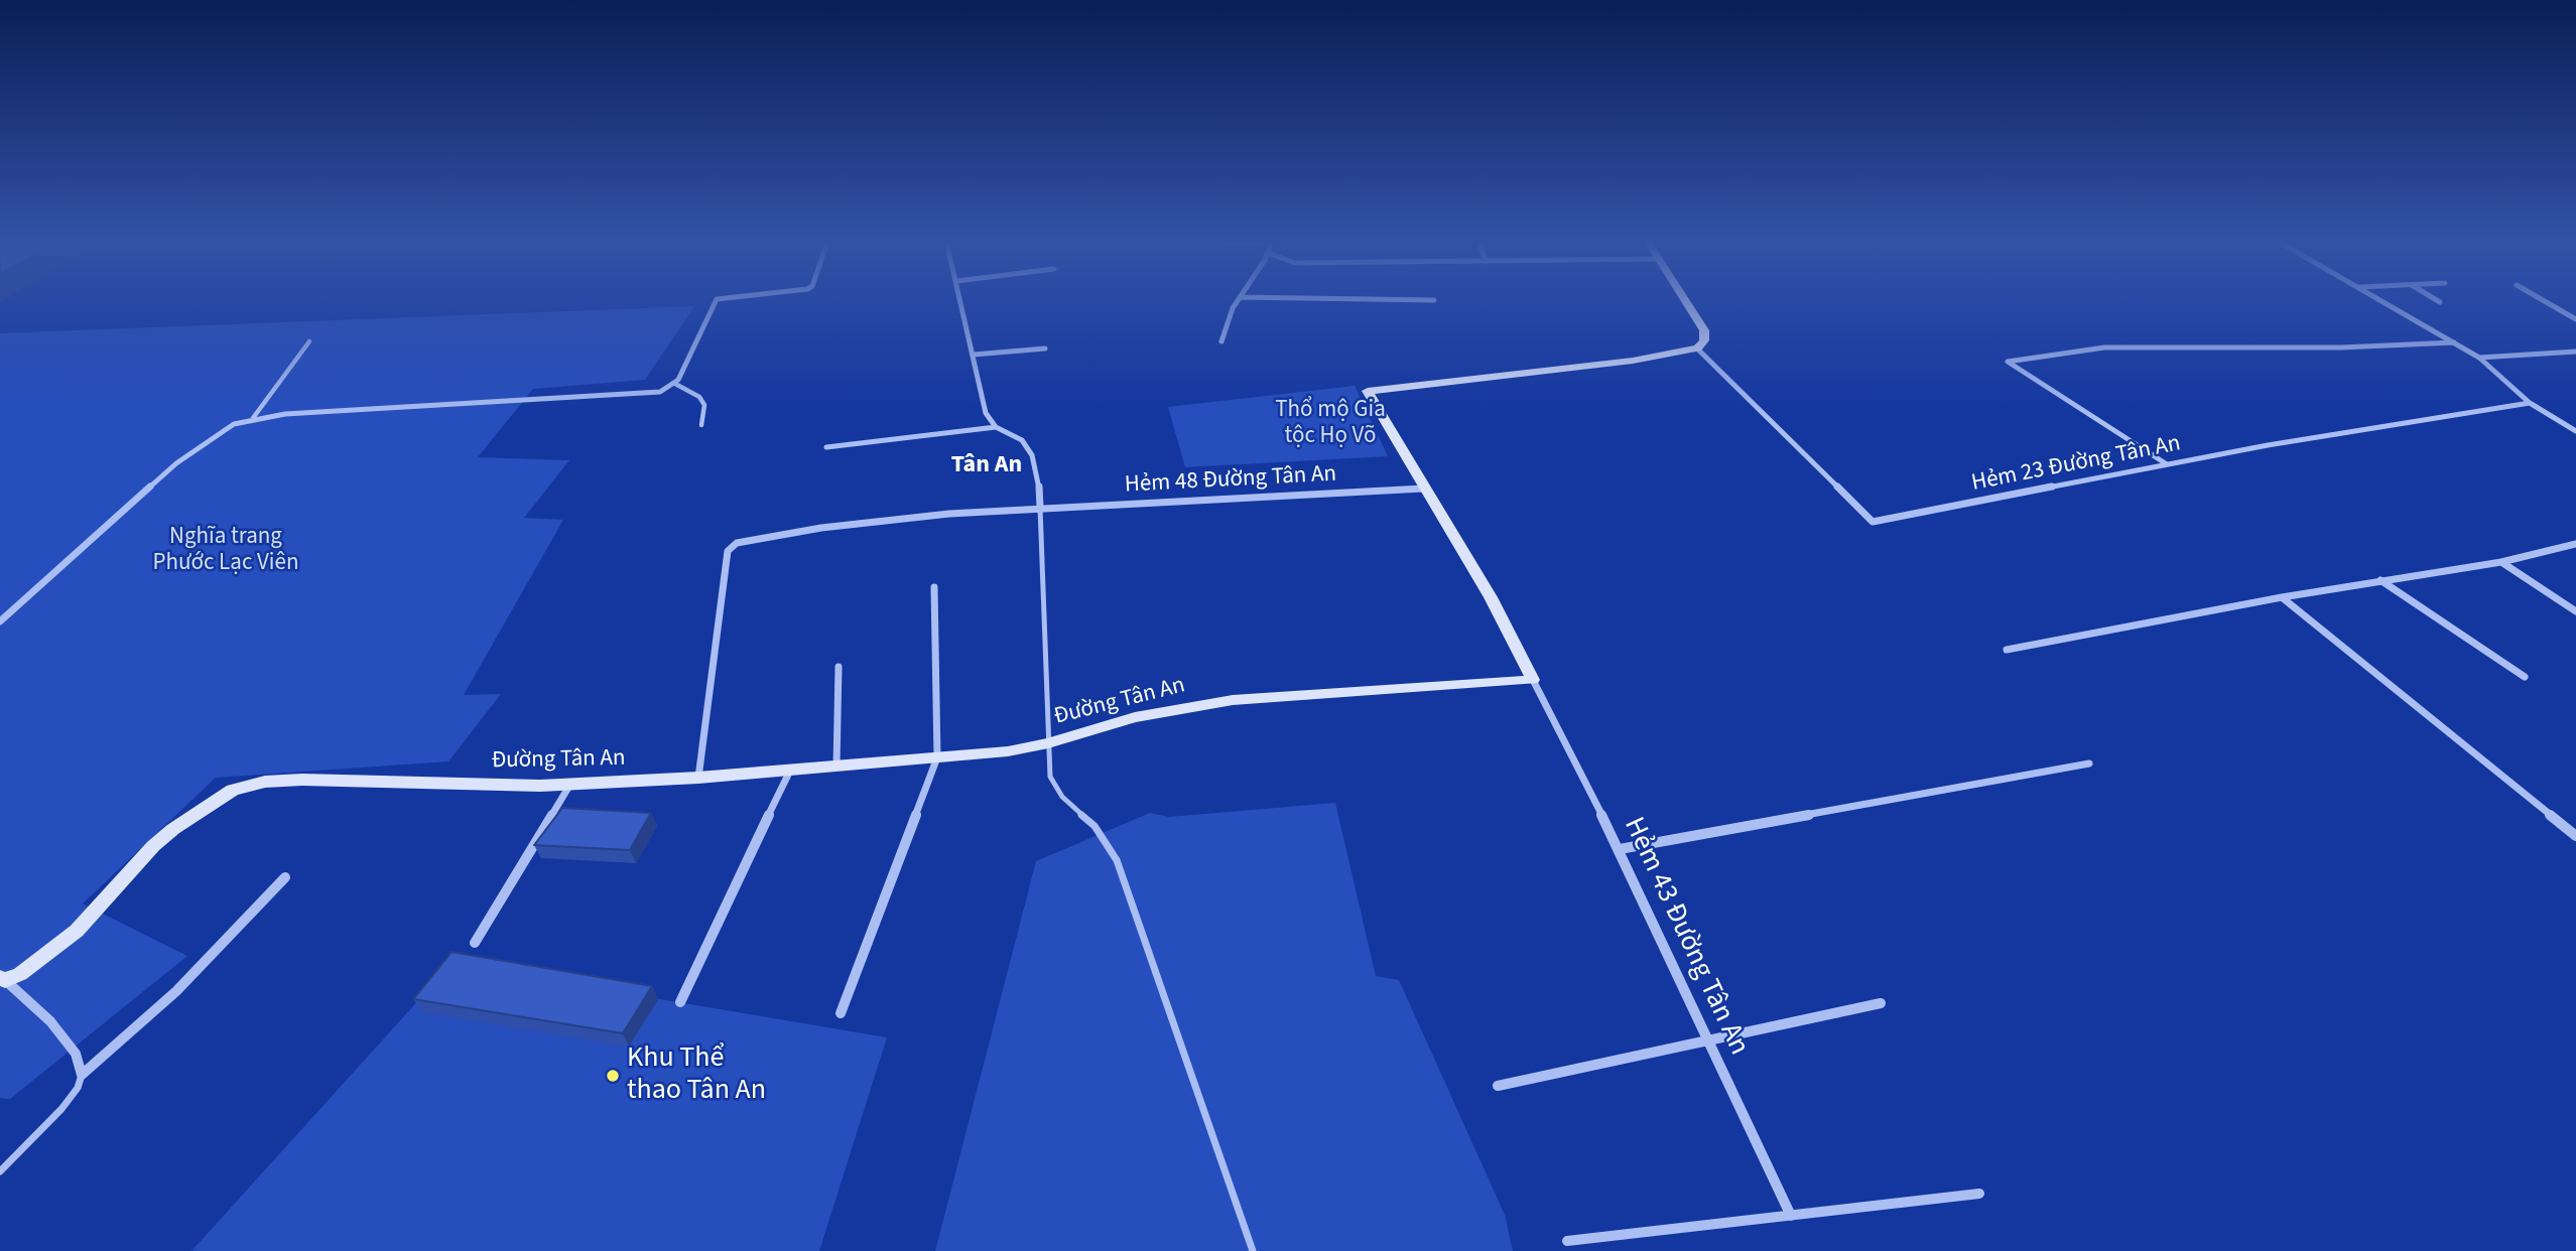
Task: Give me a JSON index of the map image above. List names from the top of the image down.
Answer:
{
  "streets": {
    "street": [
      "Hẻm 23 Đường Tân An",
      "Hẻm 48 Đường Tân An",
      "Đường Tân An",
      "Hẻm 43 Đường Tân An"
    ]
  },
  "crossings": [
    ["Hẻm 48 Đường Tân An", "Đường Tân An"],
    ["Đường Tân An", "Hẻm 43 Đường Tân An"]
  ],
  "districts": ["Tân An"],
  "parks": ["Thổ mộ Gia tộc Họ Võ", "Nghĩa trang Phước Lạc Viên"],
  "places": ["Khu Thể thao Tân An"]
}
